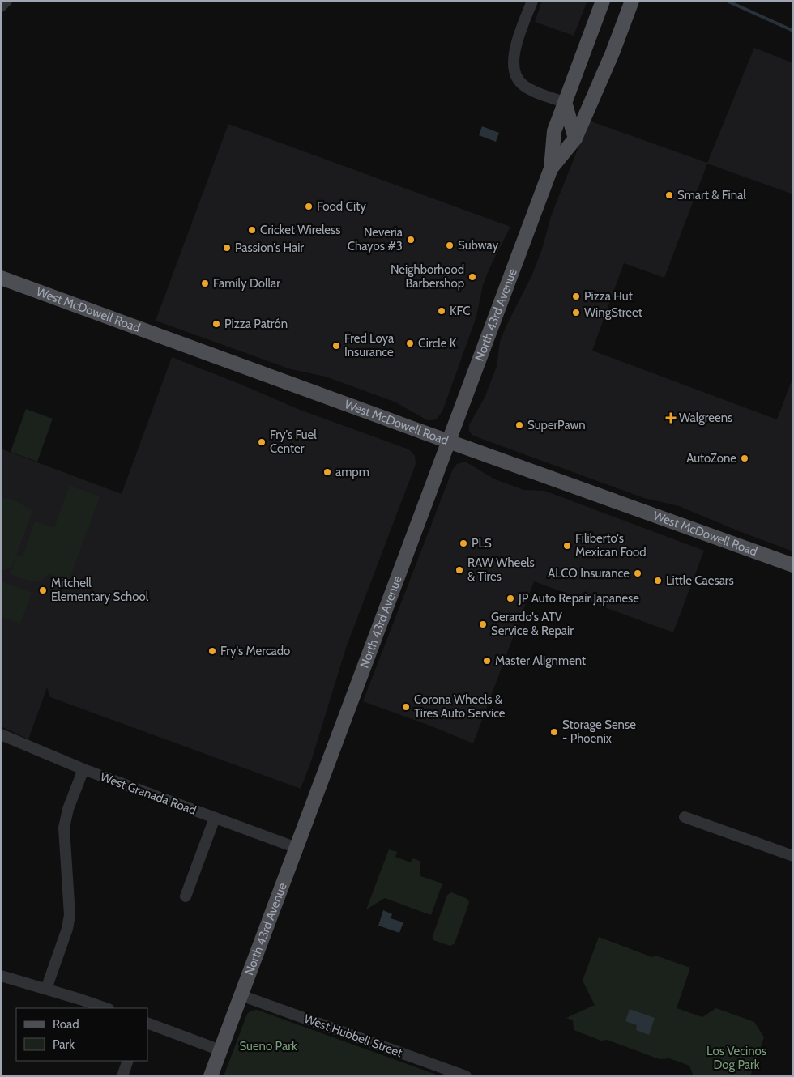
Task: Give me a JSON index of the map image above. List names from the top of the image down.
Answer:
{
  "streets": {
    "main road": ["West McDowell Road", "North 43rd Avenue"],
    "street": ["West Granada Road", "West Hubbell Street"]
  },
  "crossings": [
    ["West McDowell Road", "North 43rd Avenue"],
    ["North 43rd Avenue", "West Granada Road"],
    ["North 43rd Avenue", "West Hubbell Street"]
  ],
  "parks": ["Sueno Park", "Los Vecinos Dog Park"],
  "places": {
    "other": [
      "Smart & Final",
      "Food City",
      "Cricket Wireless",
      "Neveria Chayos #3",
      "Subway",
      "Passion's Hair",
      "Neighborhood Barbershop",
      "Family Dollar",
      "Pizza Hut",
      "KFC",
      "WingStreet",
      "Pizza Patrón",
      "Circle K",
      "Fred Loya Insurance",
      "SuperPawn",
      "Fry's Fuel Center",
      "AutoZone",
      "ampm",
      "PLS",
      "Filiberto's Mexican Food",
      "RAW Wheels & Tires",
      "ALCO Insurance",
      "Little Caesars",
      "Mitchell Elementary School",
      "JP Auto Repair Japanese",
      "Gerardo's ATV Service & Repair",
      "Fry's Mercado",
      "Master Alignment",
      "Corona Wheels & Tires Auto Service",
      "Storage Sense - Phoenix"
    ],
    "health": ["Walgreens"]
  },
  "legend": ["Road", "Park"]
}
